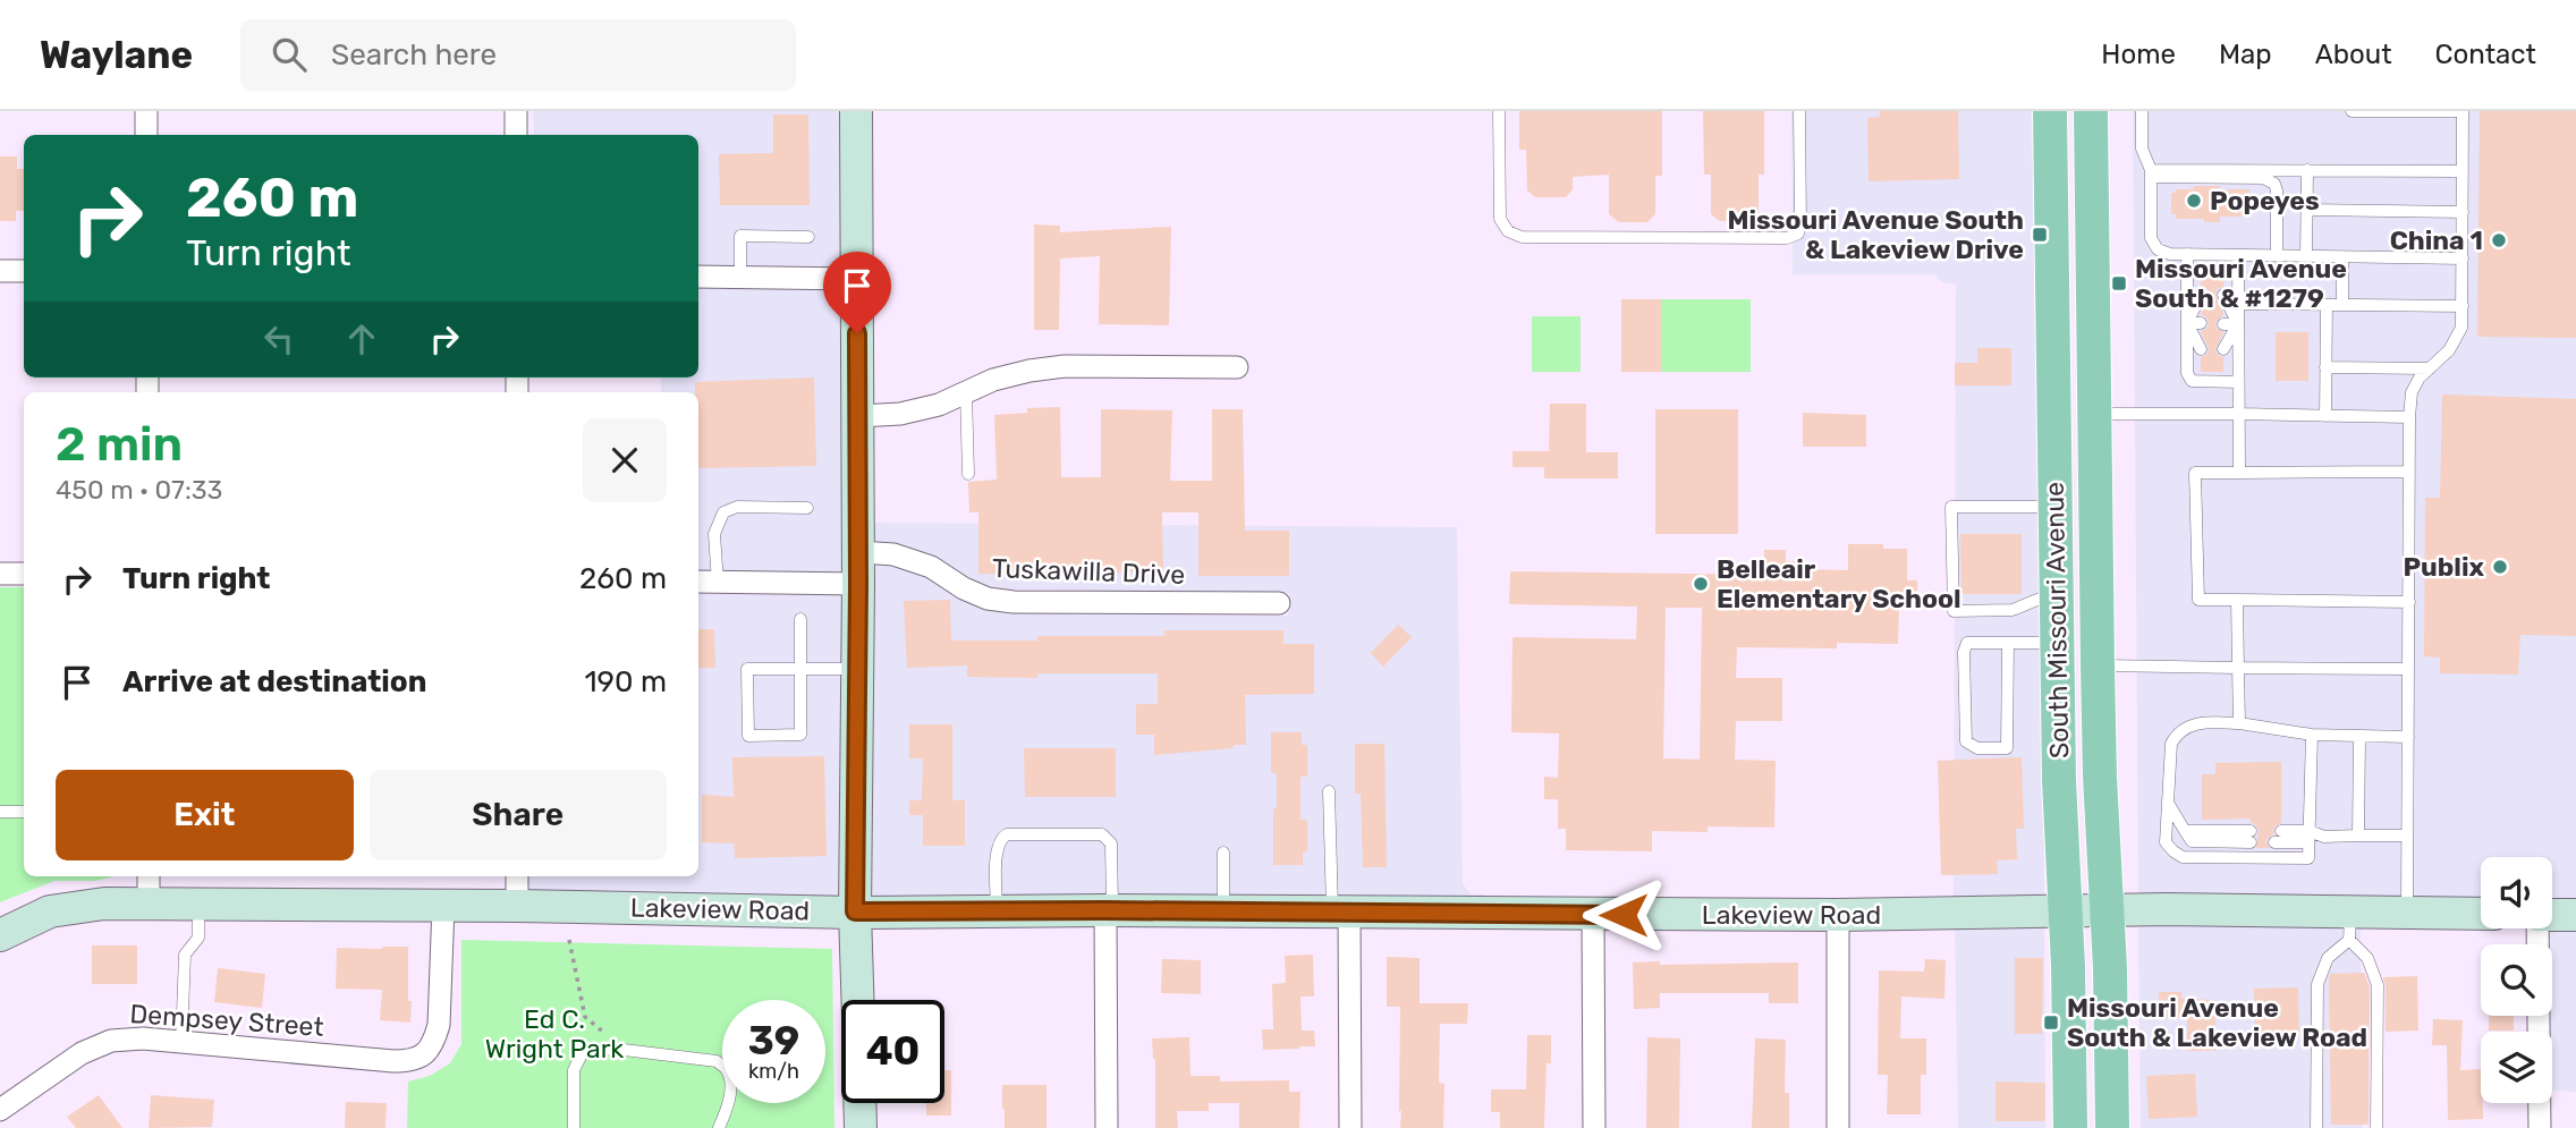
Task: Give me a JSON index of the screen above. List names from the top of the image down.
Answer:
{
  "streets": {
    "main road": ["South Missouri Avenue"],
    "street": ["Tuskawilla Drive", "Lakeview Road", "Dempsey Street"]
  },
  "crossings": [
    ["South Missouri Avenue", "Lakeview Road"],
    ["Lakeview Road", "Dempsey Street"]
  ],
  "parks": ["Ed C. Wright Park"],
  "places": {
    "other": [
      "Popeyes",
      "China 1",
      "Publix",
      "Belleair Elementary School"
    ],
    "transit": ["Missouri Avenue South & Lakeview Drive", "Missouri Avenue South & #1279", "Missouri Avenue South & Lakeview Road"]
  },
  "page": {
    "header": "Waylane",
    "search": "Search here",
    "nav": [
      "Home",
      "Map",
      "About",
      "Contact"
    ],
    "turn": ["260 m", "Turn right"],
    "heading": ["2 min", "450 m · 07:33"],
    "list": [
      {
        "name": "Turn right",
        "value": "260 m"
      },
      {
        "name": "Arrive at destination",
        "value": "190 m"
      }
    ],
    "buttons": ["Exit", "Share"],
    "speed": "39 km/h",
    "limit": "40"
  }
}
